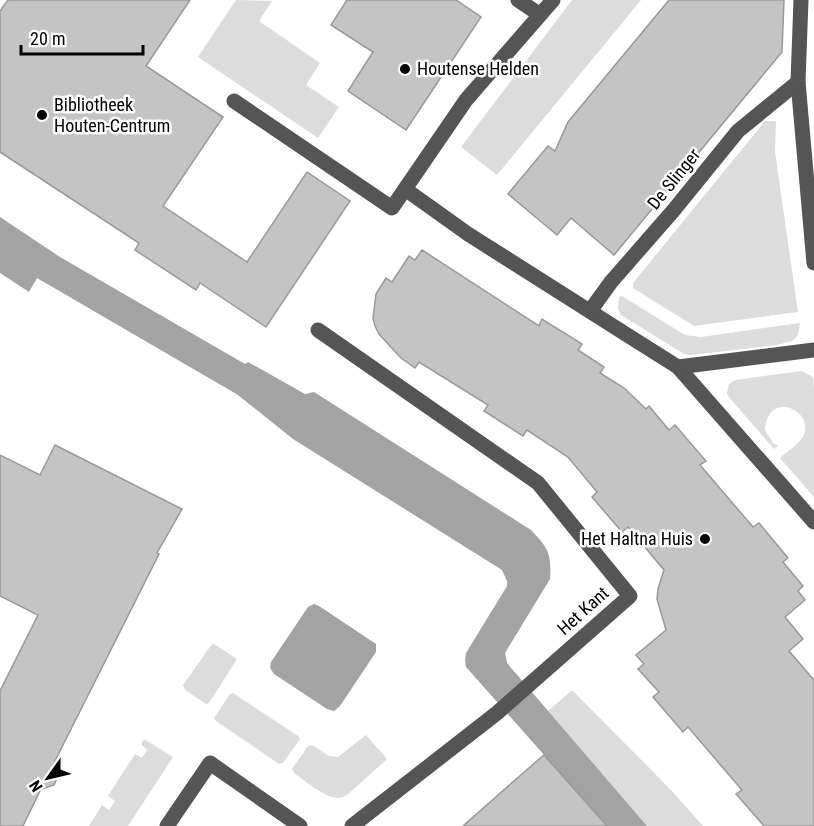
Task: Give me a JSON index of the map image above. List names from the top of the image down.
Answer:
{
  "streets": {
    "street": ["De Slinger", "Het Kant"]
  },
  "places": ["Houtense Helden", "Bibliotheek Houten-Centrum", "Het Haltna Huis"],
  "scale_bar": "20 m",
  "north": "bottom left"
}
